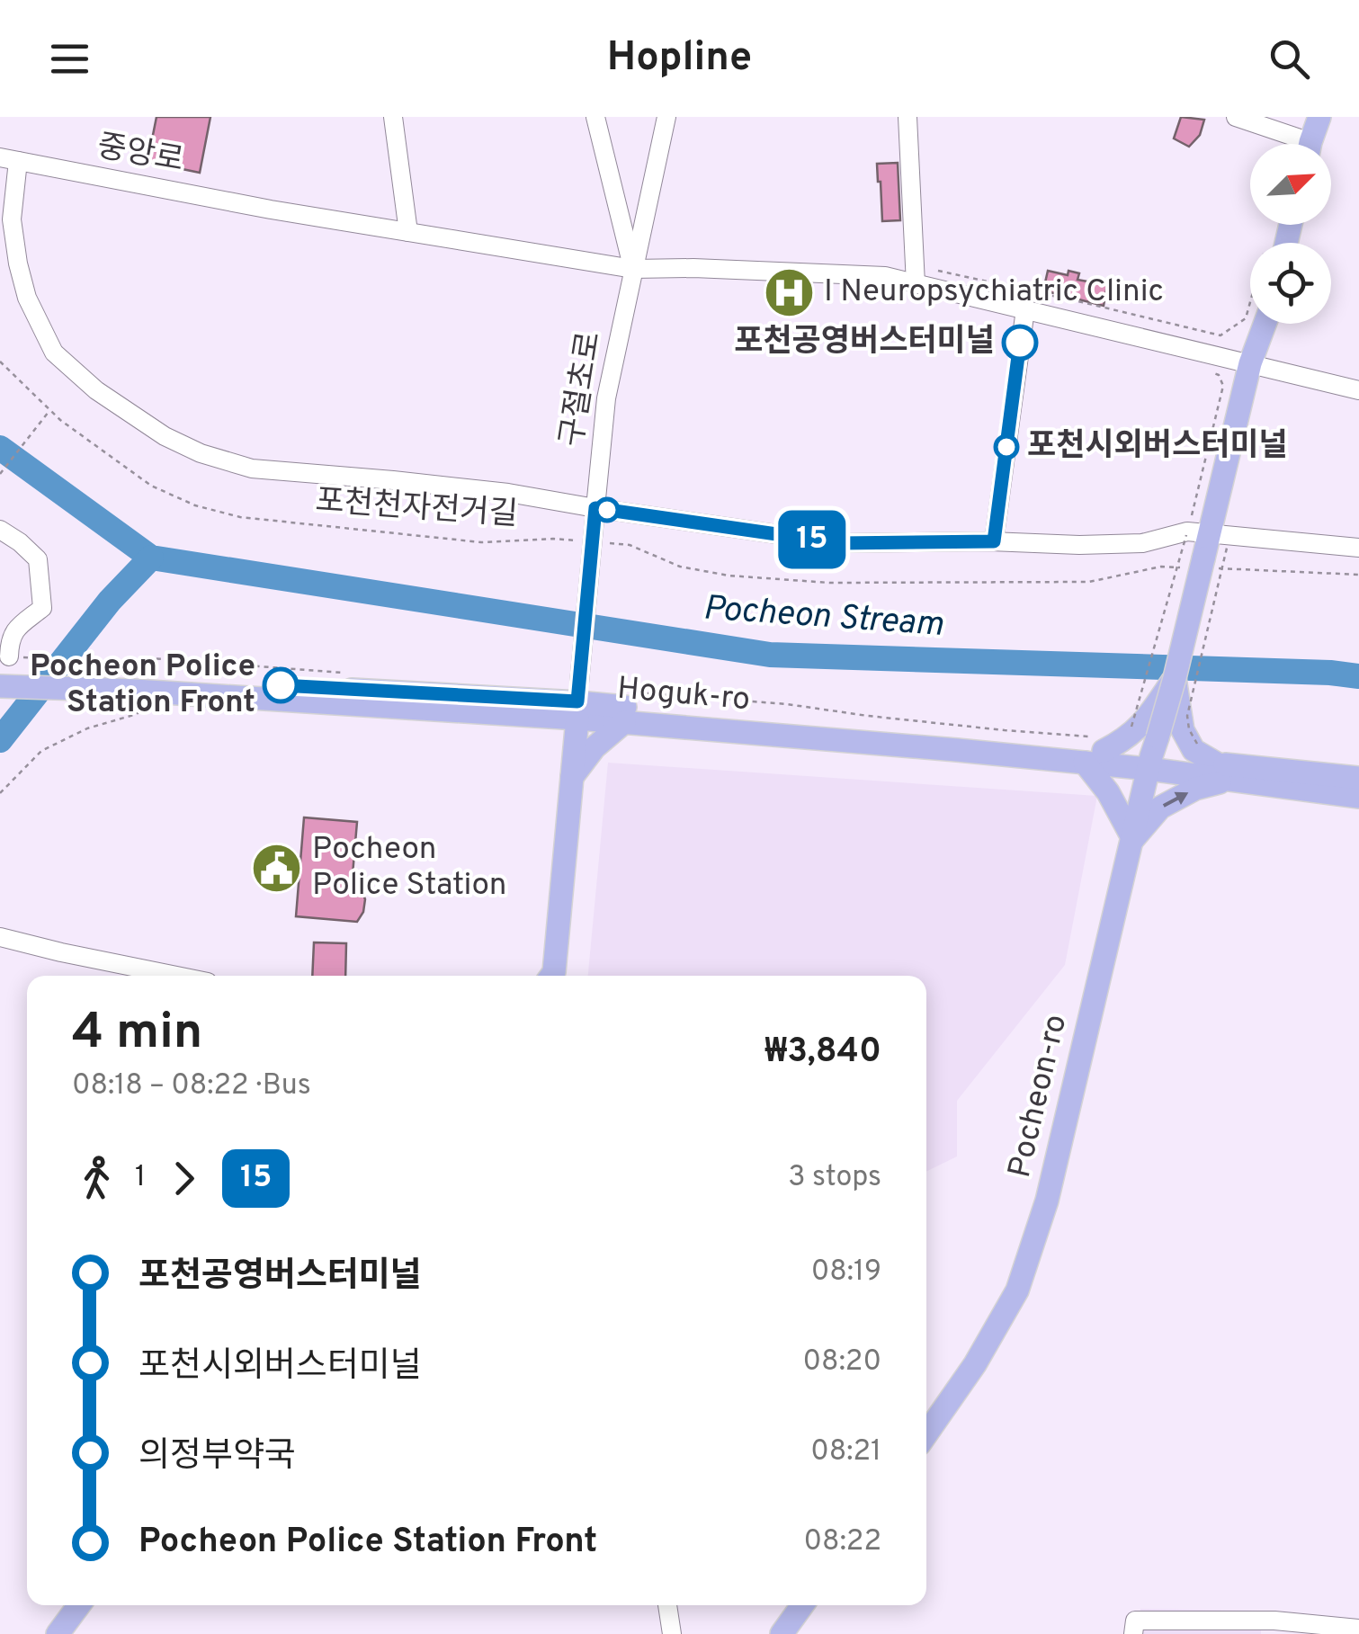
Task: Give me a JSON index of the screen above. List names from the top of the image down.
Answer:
{
  "streets": {
    "main road": ["Hoguk-ro", "Pocheon-ro"],
    "street": ["중앙로", "구절초로"],
    "path": ["포천천자전거길"]
  },
  "crossings": [
    ["중앙로", "구절초로"],
    ["구절초로", "Hoguk-ro"],
    ["Hoguk-ro", "Pocheon-ro"]
  ],
  "water": ["Pocheon Stream"],
  "places": {
    "hospital": ["I Neuropsychiatric Clinic"],
    "other": ["포천공영버스터미널", "포천시외버스터미널", "Pocheon Police Station Front"],
    "public building": ["Pocheon Police Station"]
  },
  "lines": ["bus line 15"],
  "north": "top right",
  "page": {
    "header": "Hopline",
    "on_map": "15",
    "heading": ["4 min", "08:18 – 08:22 · Bus", "₩3,840"],
    "legs": ["1", "15", "3 stops"],
    "list": [
      {
        "name": "포천공영버스터미널",
        "value": "08:19"
      },
      {
        "name": "포천시외버스터미널",
        "value": "08:20"
      },
      {
        "name": "의정부약국",
        "value": "08:21"
      },
      {
        "name": "Pocheon Police Station Front",
        "value": "08:22"
      }
    ]
  }
}
